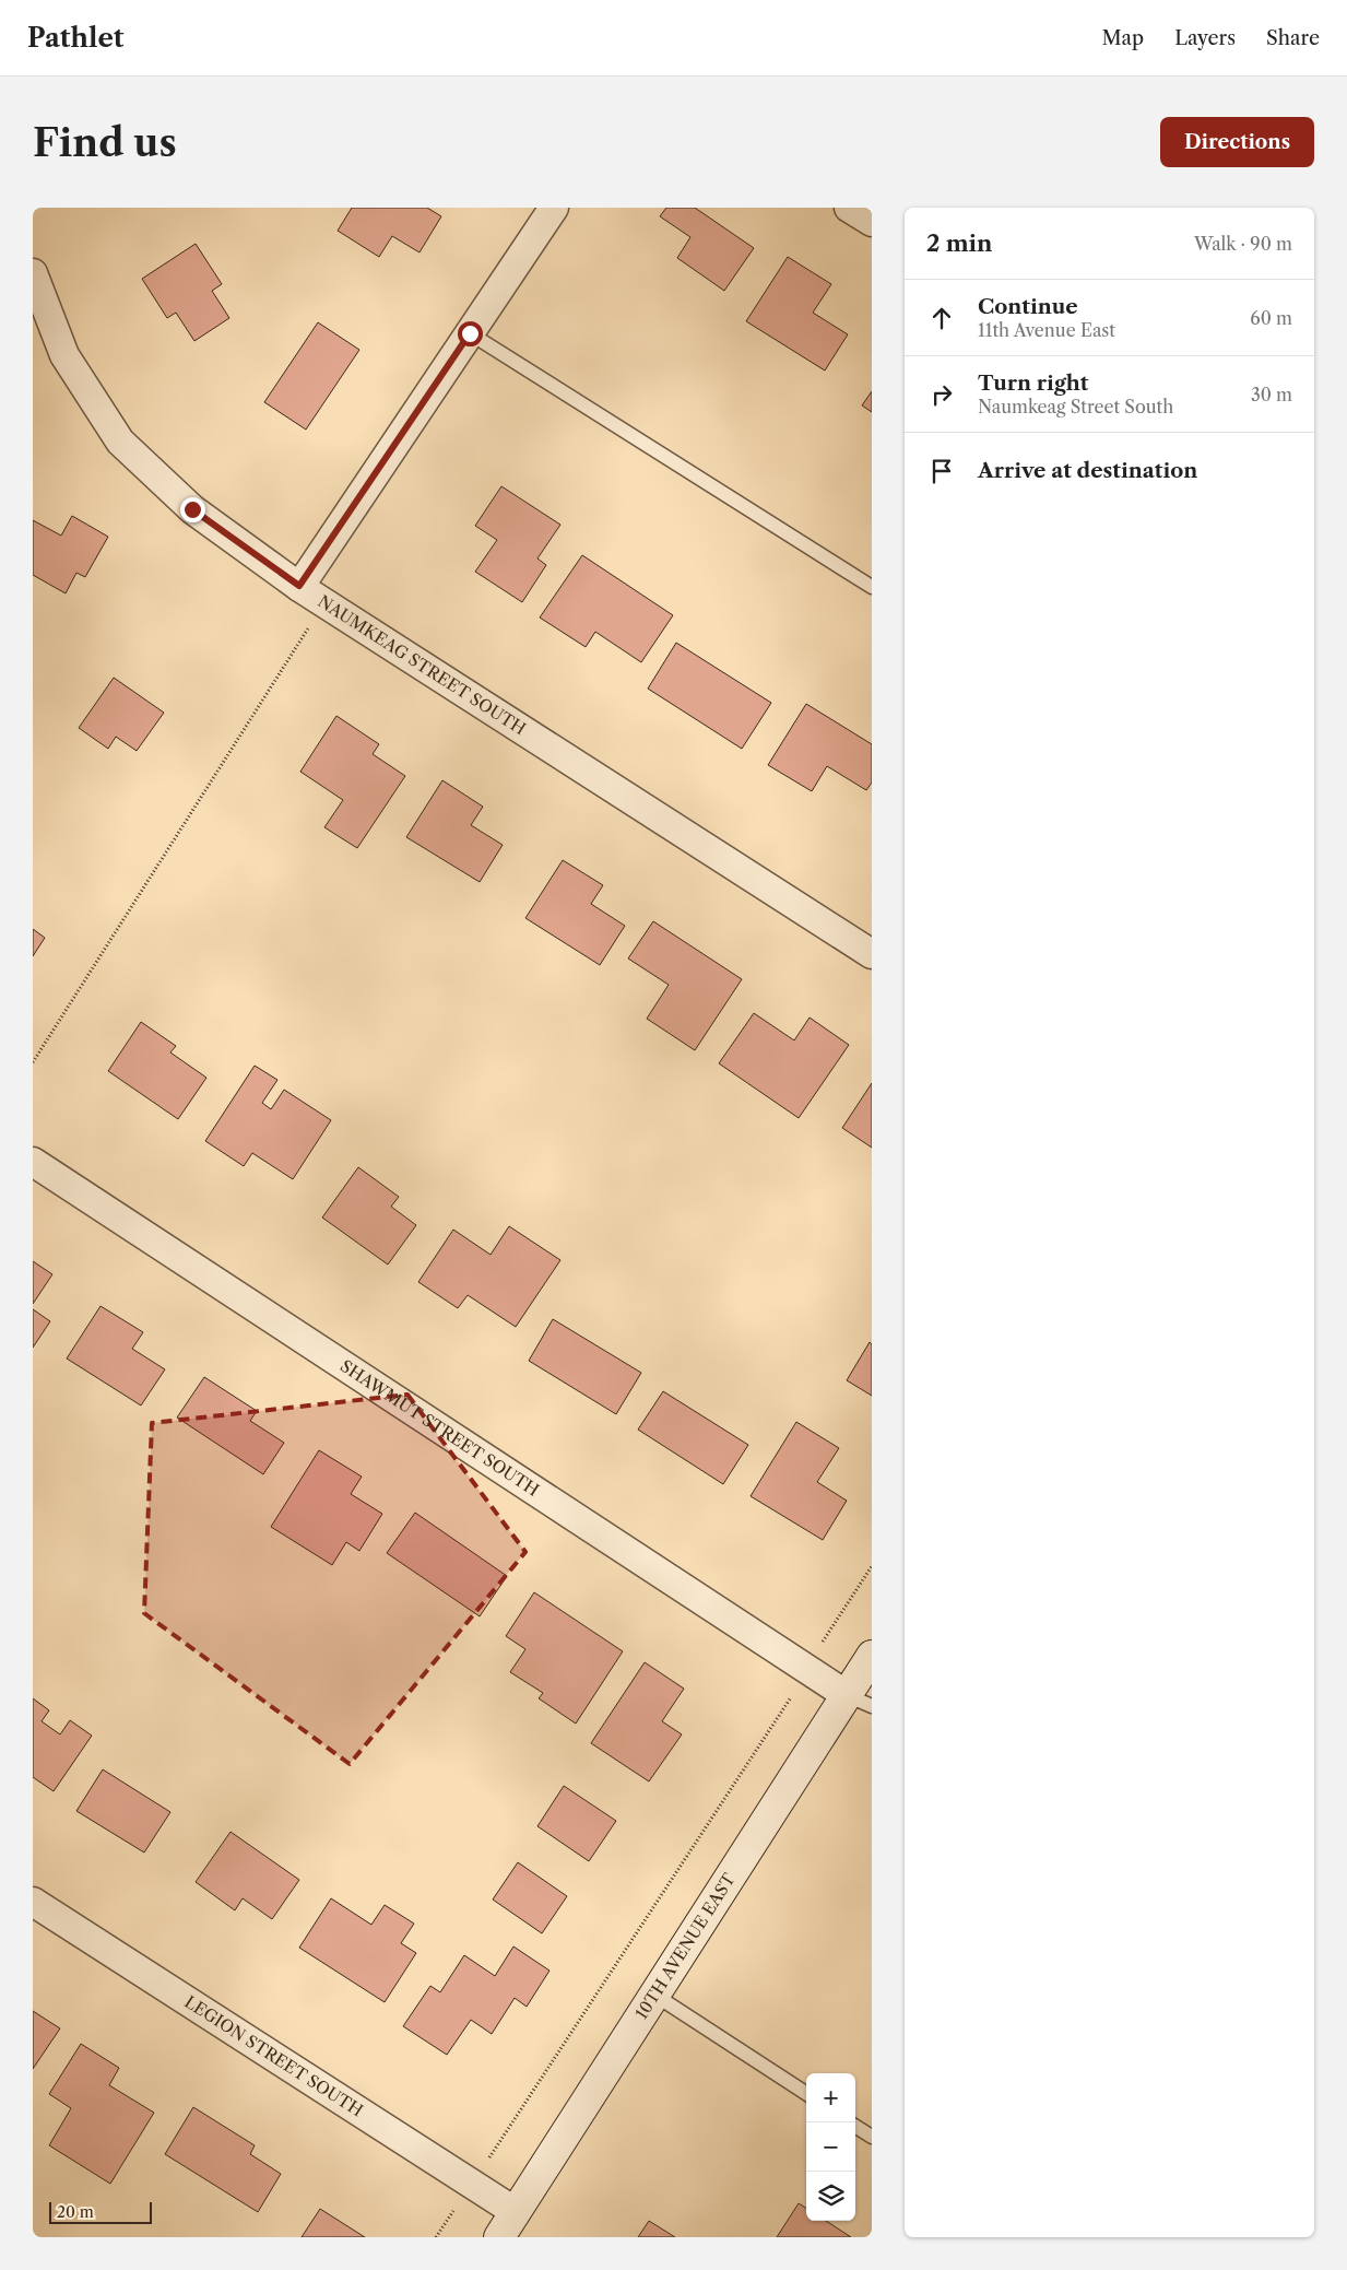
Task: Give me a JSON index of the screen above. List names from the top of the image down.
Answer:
{
  "streets": {
    "main road": ["10TH AVENUE EAST"],
    "street": ["NAUMKEAG STREET SOUTH", "SHAWMUT STREET SOUTH", "LEGION STREET SOUTH"]
  },
  "crossings": [
    ["SHAWMUT STREET SOUTH", "10TH AVENUE EAST"],
    ["10TH AVENUE EAST", "LEGION STREET SOUTH"]
  ],
  "scale_bar": "20 m",
  "page": {
    "header": "Pathlet",
    "nav": ["Map", "Layers", "Share"],
    "buttons": "Directions",
    "title": "Find us",
    "heading": ["2 min", "Walk · 90 m"],
    "list": [
      ["Continue", "11th Avenue East", "60 m"],
      ["Turn right", "Naumkeag Street South", "30 m"],
      "Arrive at destination"
    ],
    "map_buttons": ["+", "−"],
    "scale": "20 m"
  }
}
